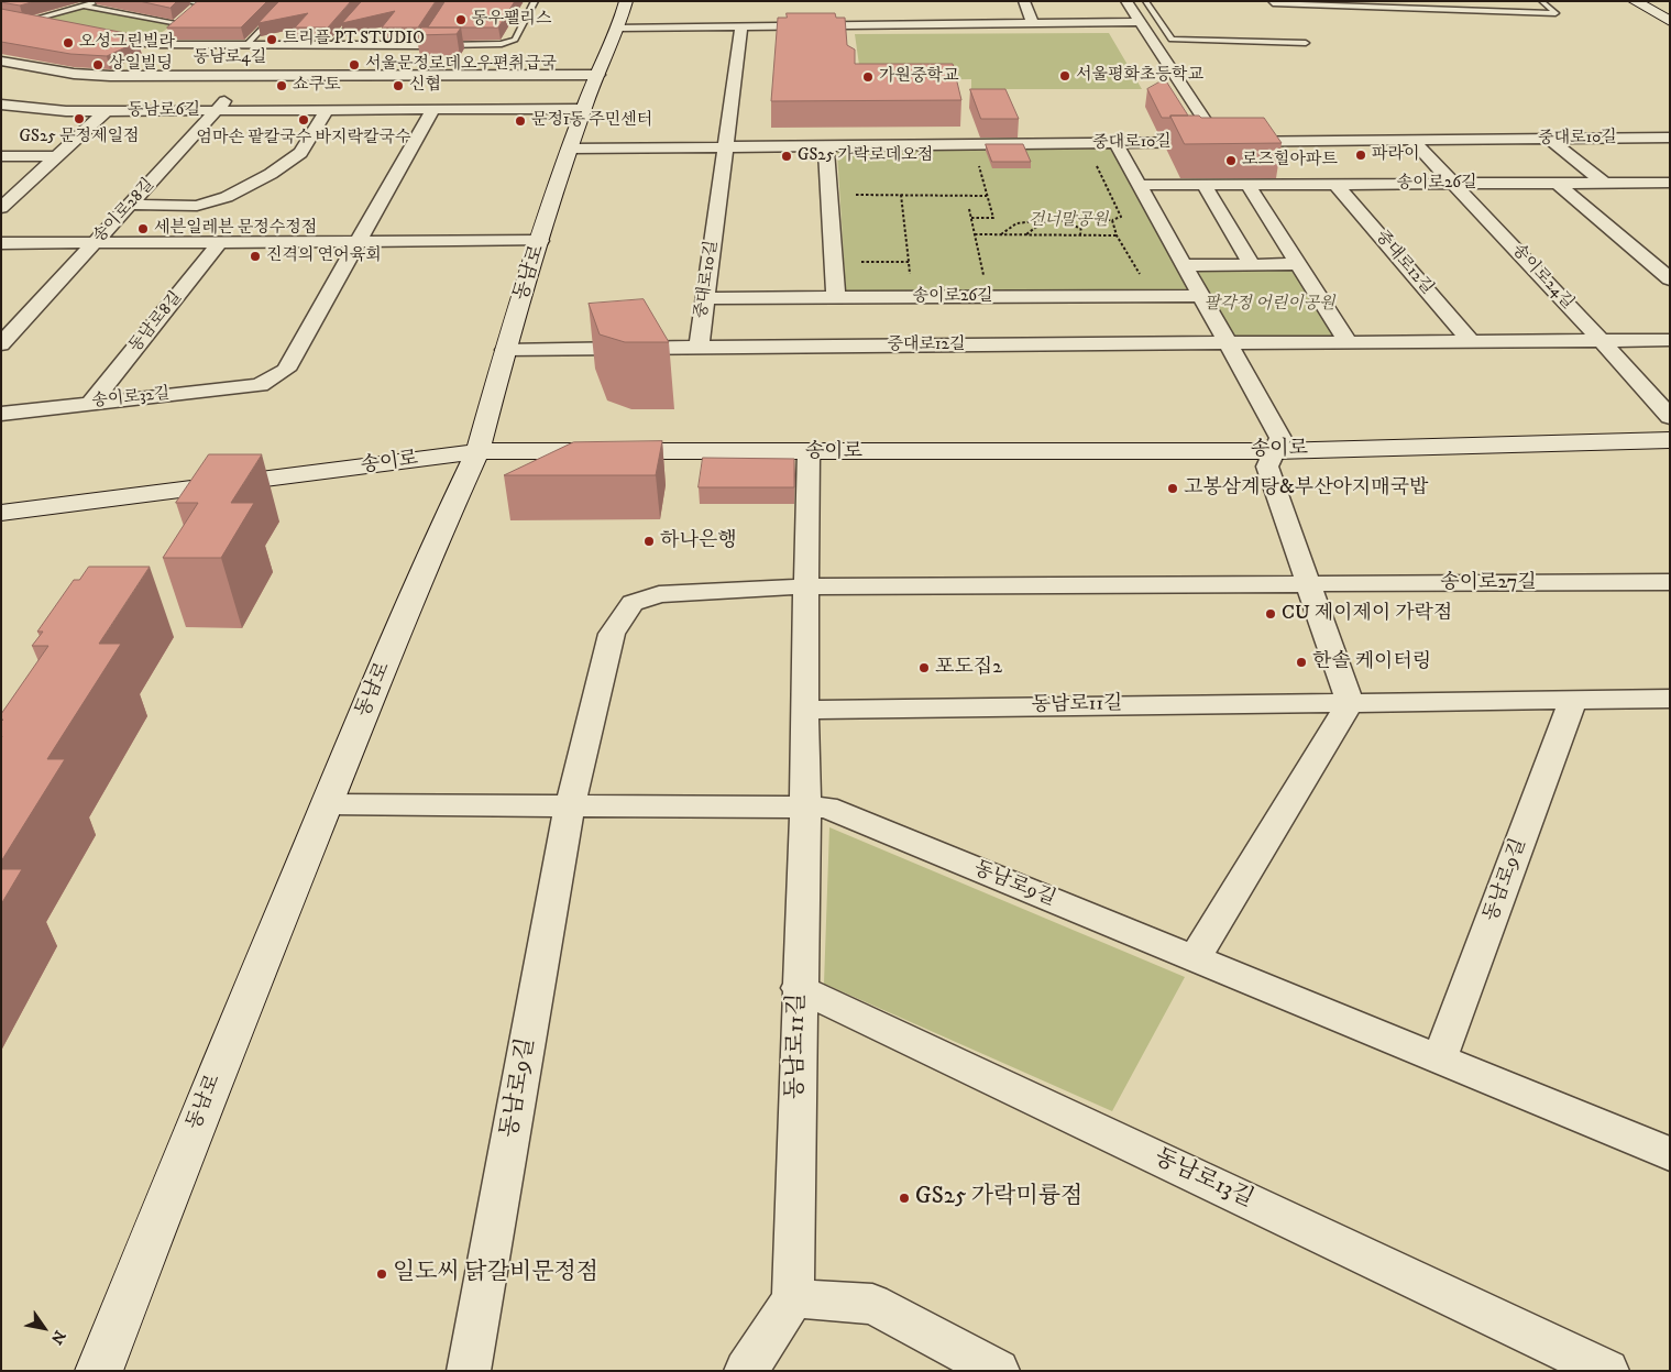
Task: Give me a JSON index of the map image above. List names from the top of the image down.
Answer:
{
  "streets": {
    "main road": ["동남로", "송이로"],
    "street": [
      "동남로4길",
      "동남로6길",
      "중대로10길",
      "송이로26길",
      "송이로28길",
      "중대로12길",
      "송이로24길",
      "동남로8길",
      "송이로32길",
      "송이로27길",
      "동남로11길",
      "동남로9길",
      "동남로13길"
    ]
  },
  "crossings": [
    ["동남로4길", "송이로28길"],
    ["동남로4길", "동남로"],
    ["동남로6길", "송이로28길"],
    ["동남로6길", "동남로"],
    ["중대로10길", "송이로26길"],
    ["중대로10길", "중대로12길"],
    ["중대로10길", "동남로"],
    ["중대로10길", "송이로24길"],
    ["송이로26길", "중대로12길"],
    ["송이로26길", "송이로24길"],
    ["중대로12길", "동남로"],
    ["중대로12길", "송이로24길"],
    ["동남로", "송이로"],
    ["동남로", "동남로9길"],
    ["동남로8길", "송이로32길"],
    ["송이로", "동남로11길"],
    ["동남로11길", "동남로9길"],
    ["동남로11길", "동남로13길"]
  ],
  "parks": ["건너말공원", "팔각정 어린이공원"],
  "places": [
    "동우팰리스",
    "트리플 PT STUDIO",
    "오성그린빌라",
    "상일빌딩",
    "서울문정로데오우편취급국",
    "서울평화초등학교",
    "가원중학교",
    "쇼쿠토",
    "신협",
    "GS25 문정제일점",
    "엄마손 팥칼국수 바지락칼국수",
    "문정1동 주민센터",
    "파라이",
    "GS25 가락로데오점",
    "로즈힐아파트",
    "세븐일레븐 문정수정점",
    "진격의 연어육회",
    "고봉삼계탕&부산아지매국밥",
    "하나은행",
    "CU 제이제이 가락점",
    "한솔 케이터링",
    "포도집2",
    "GS25 가락미륭점",
    "일도씨 닭갈비문정점"
  ],
  "north": "bottom right"
}
